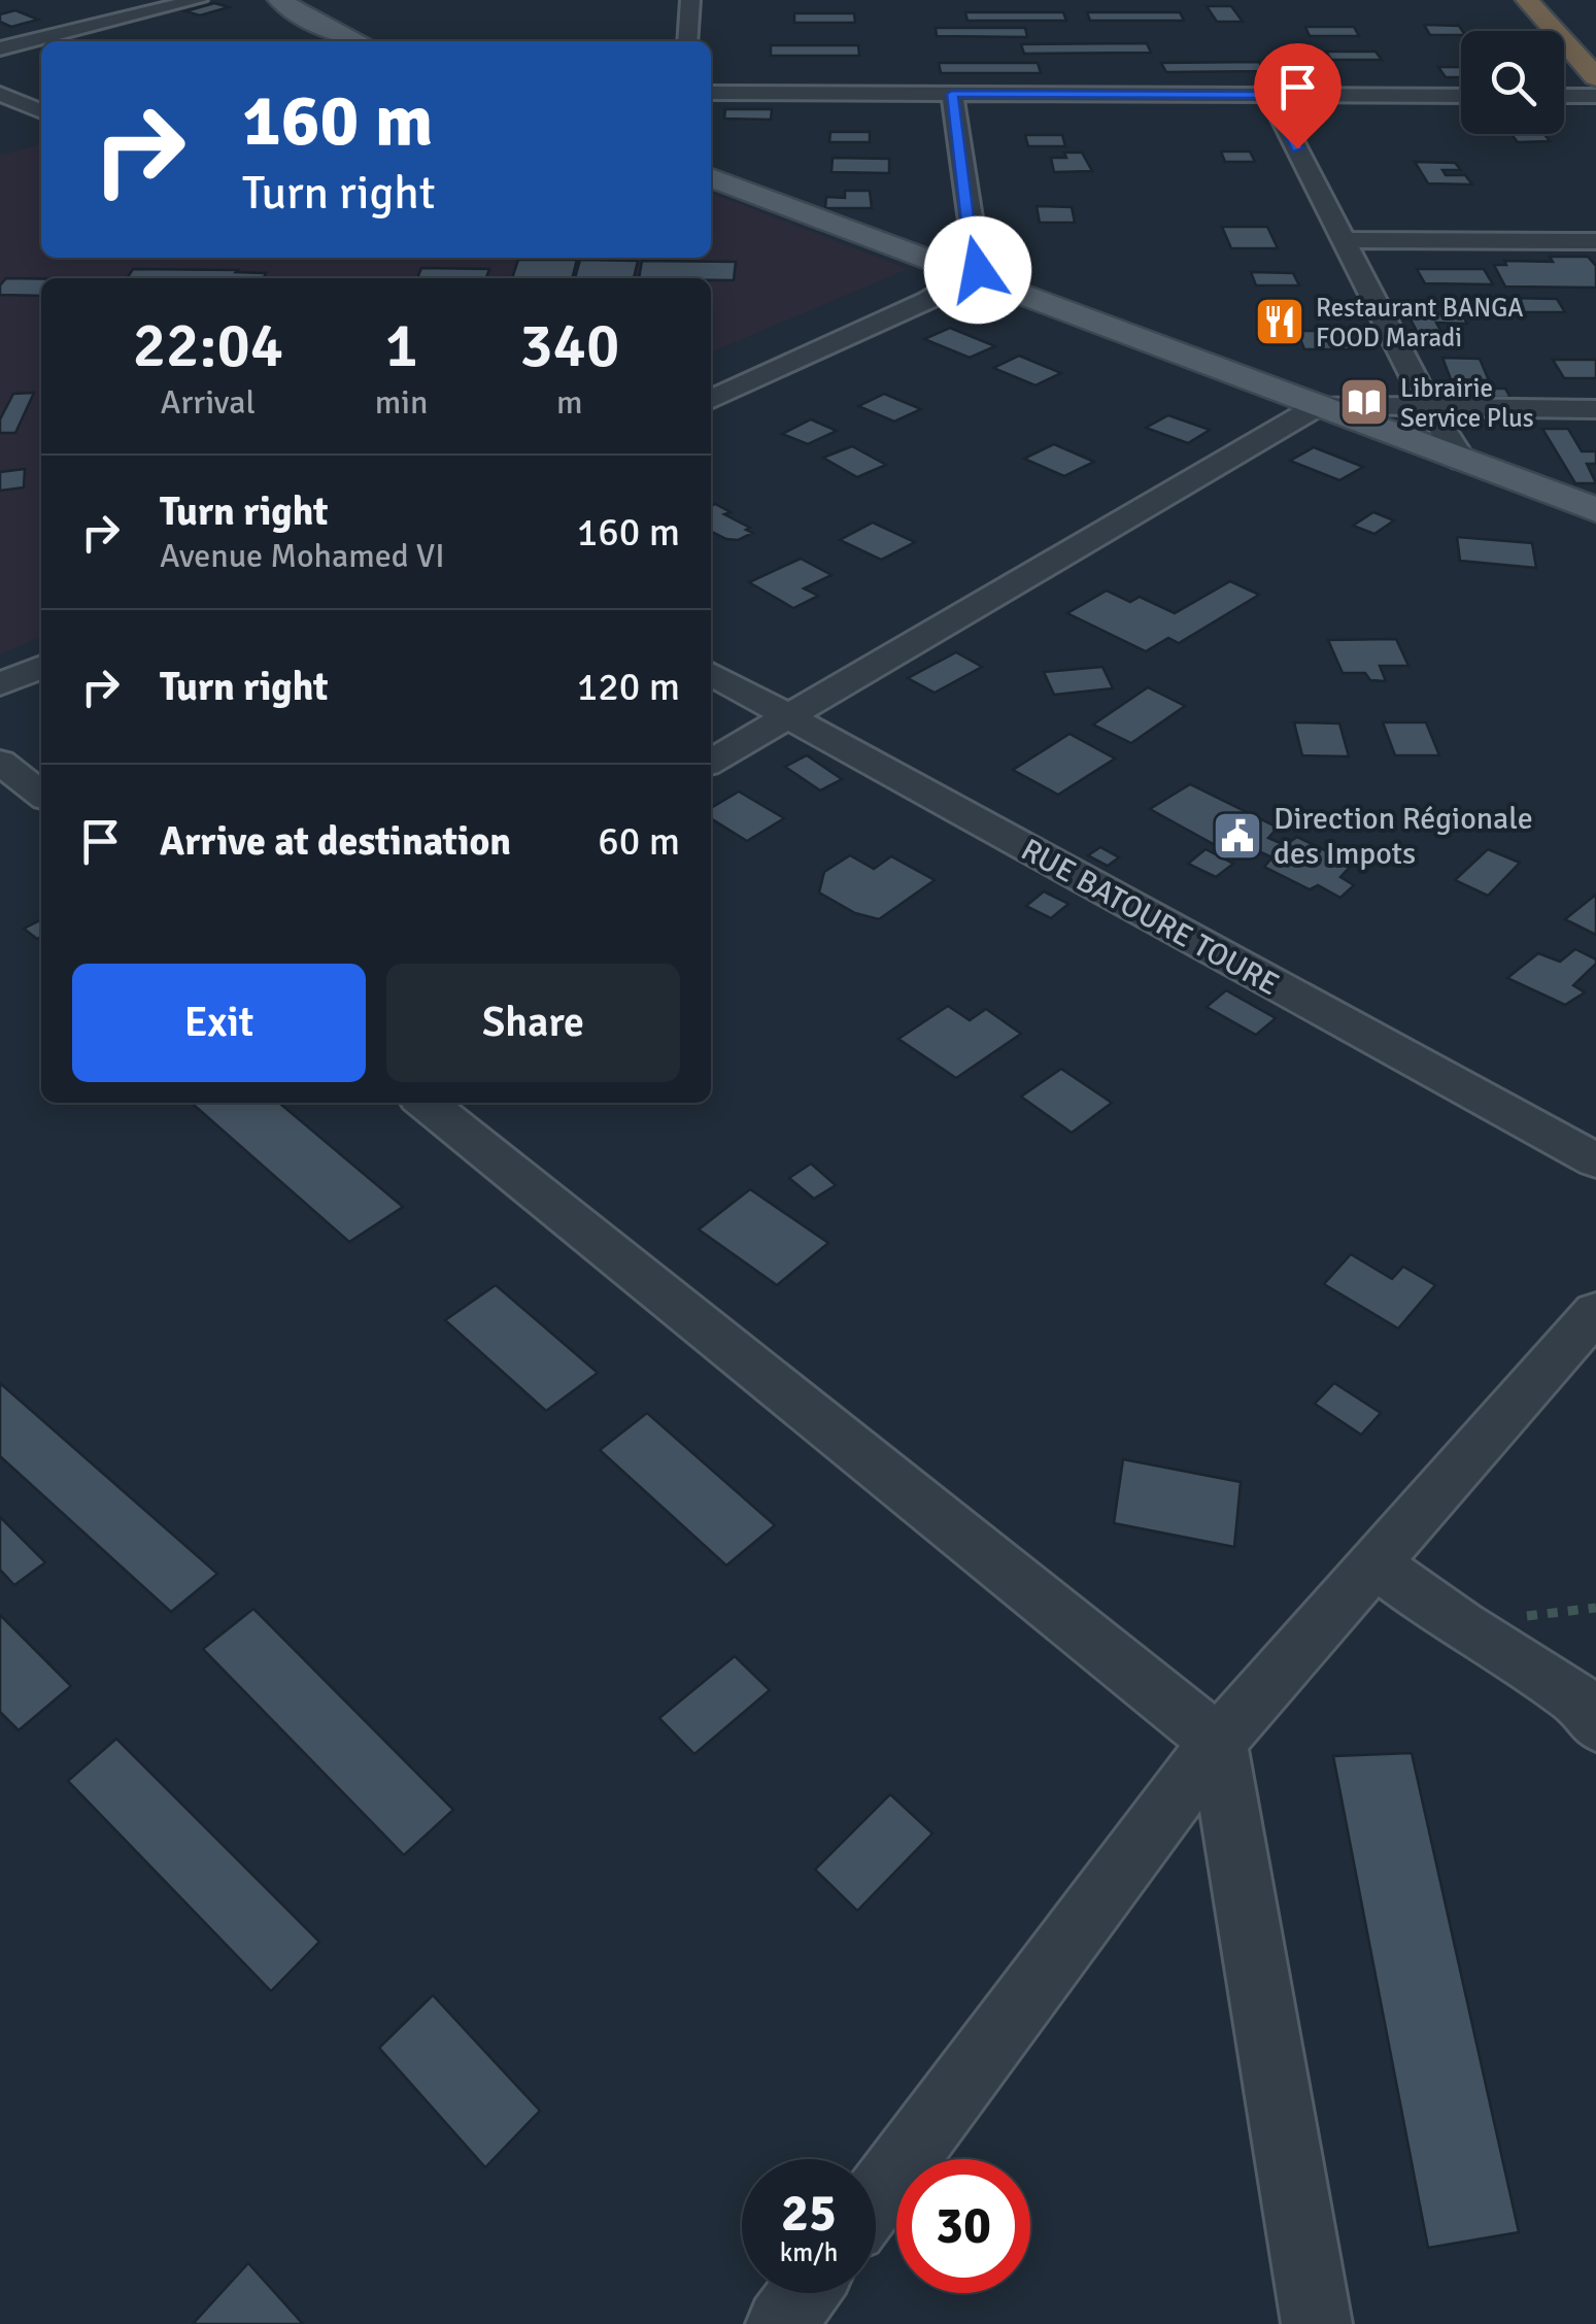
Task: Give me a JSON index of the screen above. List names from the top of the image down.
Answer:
{
  "streets": {
    "street": ["RUE BATOURE TOURE"]
  },
  "places": {
    "restaurant": ["Restaurant BANGA FOOD Maradi"],
    "library": ["Librairie Service Plus"],
    "public building": ["Direction Régionale des Impots"]
  },
  "page": {
    "turn": ["160 m", "Turn right"],
    "eta": [
      "22:04",
      "Arrival",
      "1",
      "min",
      "340",
      "m"
    ],
    "list": [
      {
        "name": "Turn right",
        "note": "Avenue Mohamed VI",
        "value": "160 m"
      },
      {
        "name": "Turn right",
        "value": "120 m"
      },
      {
        "name": "Arrive at destination",
        "value": "60 m"
      }
    ],
    "buttons": ["Exit", "Share"],
    "speed": "25 km/h",
    "limit": "30"
  }
}
